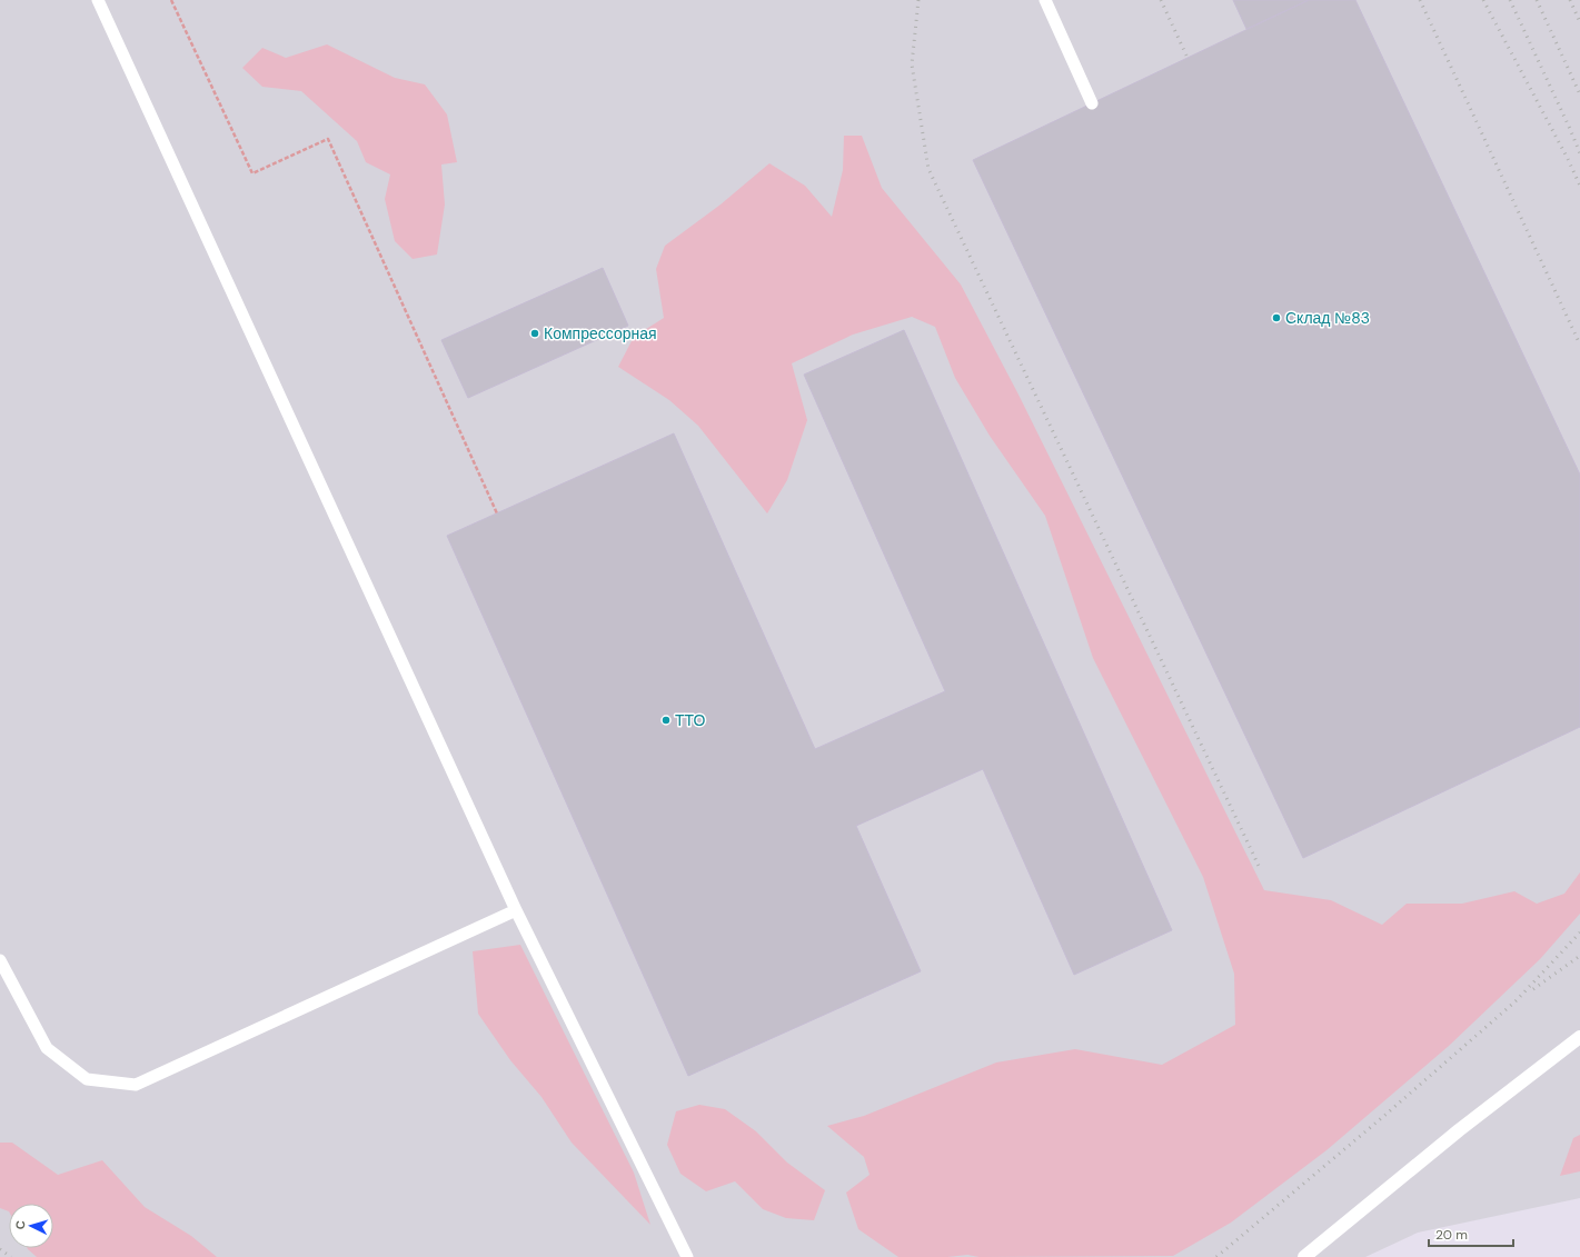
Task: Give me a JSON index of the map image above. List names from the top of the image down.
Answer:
{
  "places": ["Склад №83", "Компрессорная", "ТТО"],
  "scale_bar": "20 m",
  "north": "left"
}
